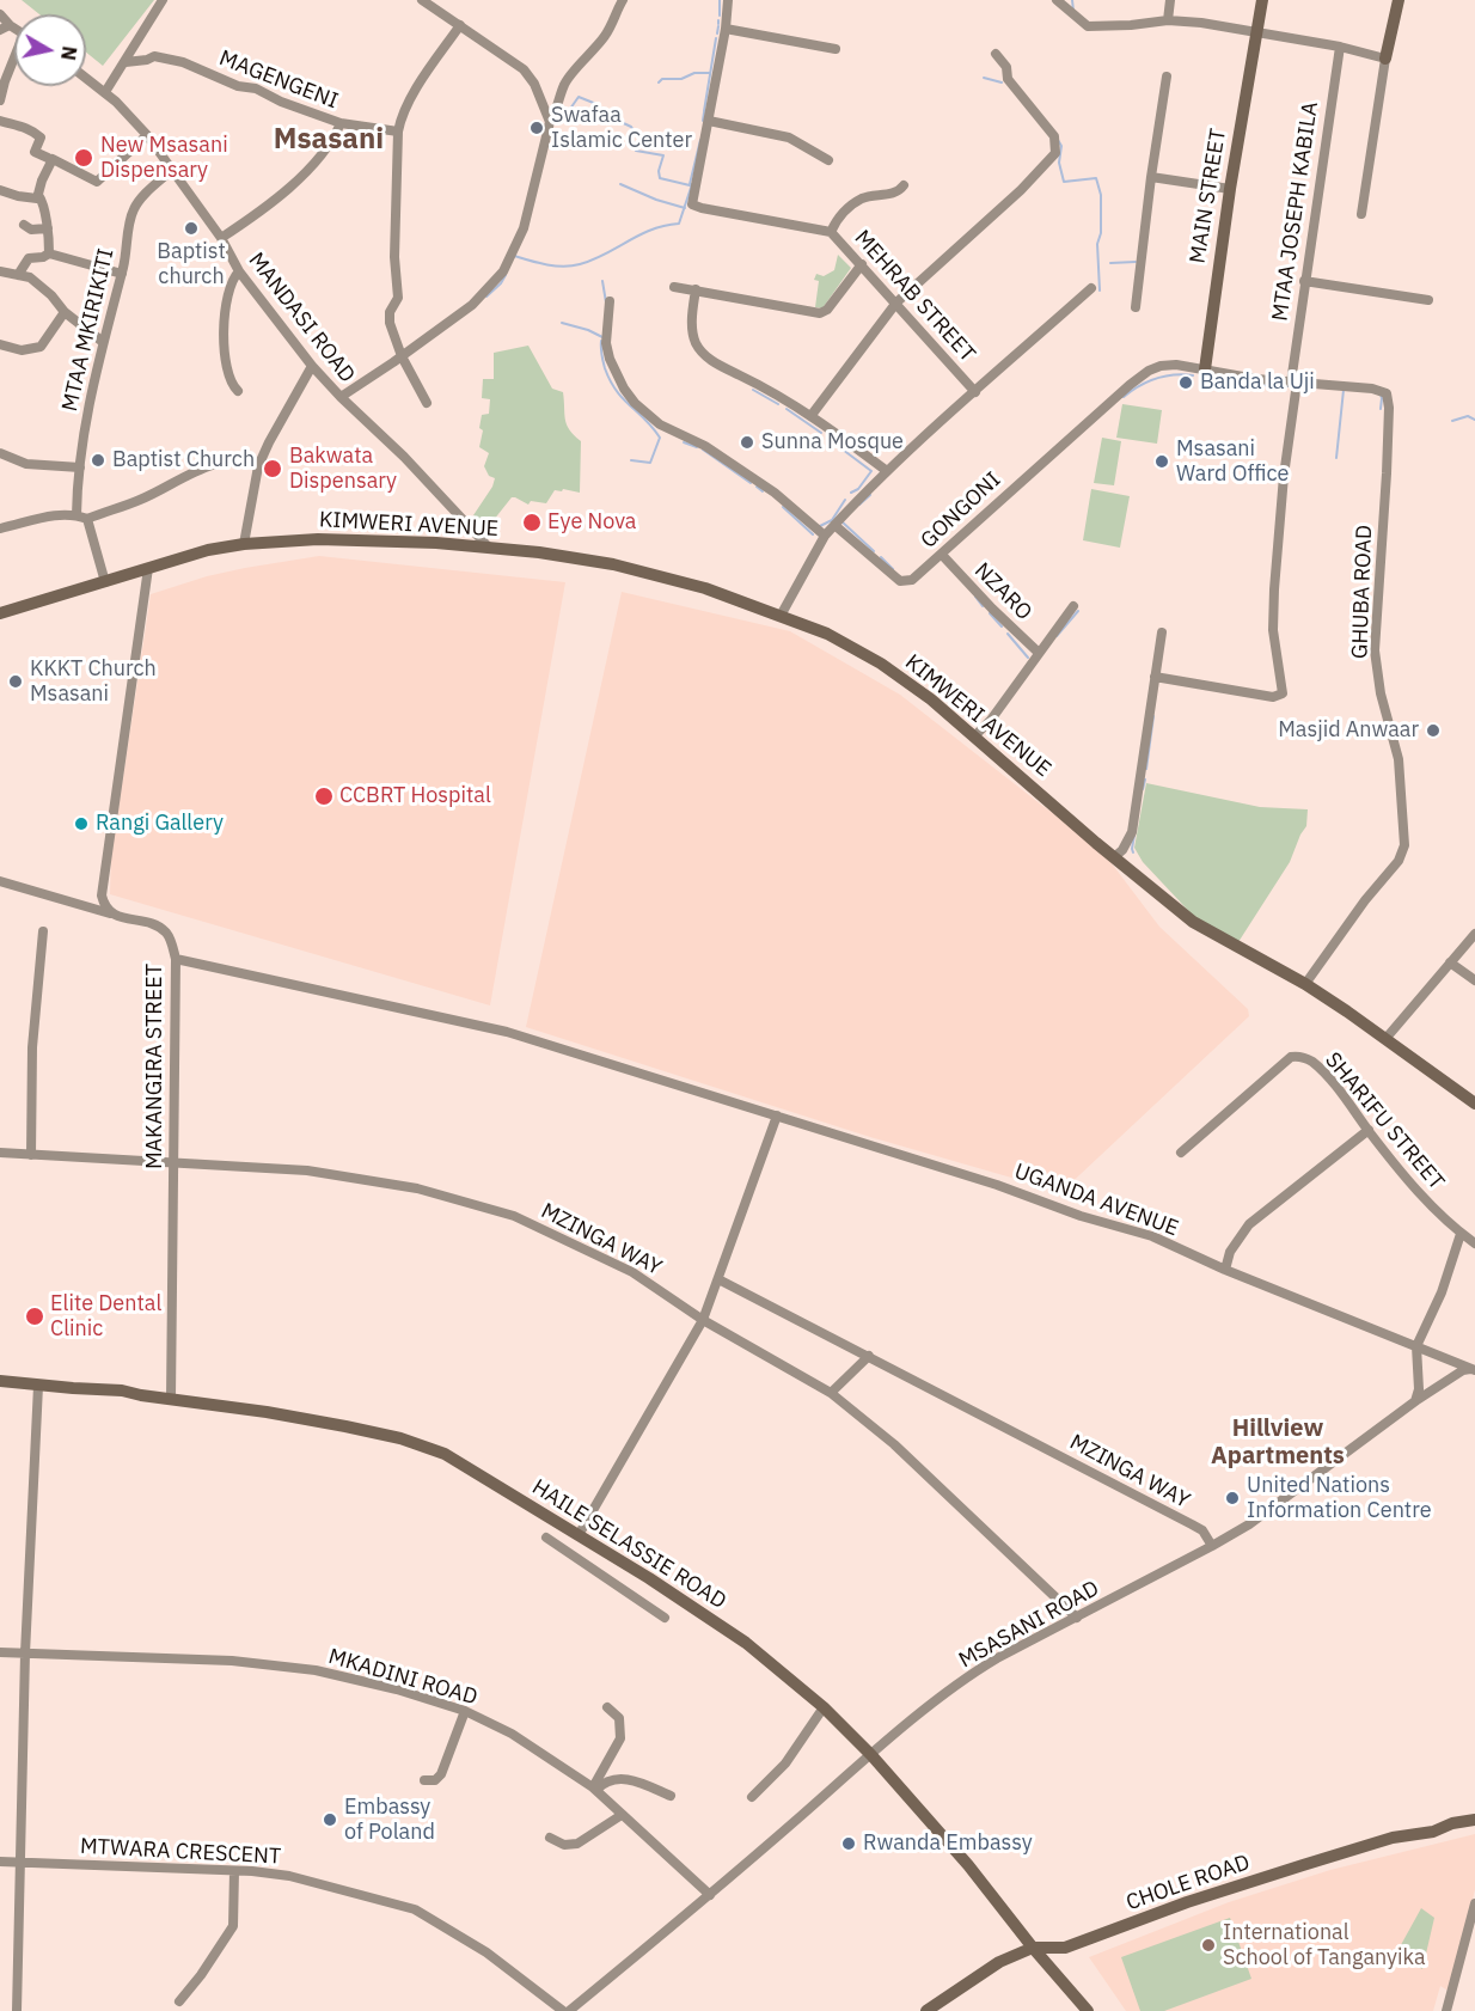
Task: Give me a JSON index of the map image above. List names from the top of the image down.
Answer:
{
  "streets": {
    "street": [
      "MAGENGENI",
      "MAIN STREET",
      "MTAA JOSEPH KABILA",
      "MEHRAB STREET",
      "MANDASI ROAD",
      "MTAA MKIRIKITI",
      "GONGONI",
      "KIMWERI AVENUE",
      "NZARO",
      "GHUBA ROAD",
      "MAKANGIRA STREET",
      "SHARIFU STREET",
      "UGANDA AVENUE",
      "MZINGA WAY",
      "HAILE SELASSIE ROAD",
      "MSASANI ROAD",
      "MKADINI ROAD",
      "MTWARA CRESCENT",
      "CHOLE ROAD"
    ]
  },
  "crossings": [
    ["MAGENGENI", "MANDASI ROAD"],
    ["MAIN STREET", "GONGONI"],
    ["MAIN STREET", "GHUBA ROAD"],
    ["MTAA JOSEPH KABILA", "GHUBA ROAD"],
    ["MANDASI ROAD", "MTAA MKIRIKITI"],
    ["MANDASI ROAD", "KIMWERI AVENUE"],
    ["GONGONI", "NZARO"],
    ["GONGONI", "GHUBA ROAD"],
    ["KIMWERI AVENUE", "GHUBA ROAD"],
    ["MAKANGIRA STREET", "UGANDA AVENUE"],
    ["MAKANGIRA STREET", "MZINGA WAY"],
    ["MAKANGIRA STREET", "HAILE SELASSIE ROAD"],
    ["UGANDA AVENUE", "MSASANI ROAD"],
    ["MZINGA WAY", "MSASANI ROAD"],
    ["HAILE SELASSIE ROAD", "MSASANI ROAD"],
    ["HAILE SELASSIE ROAD", "CHOLE ROAD"],
    ["MSASANI ROAD", "MKADINI ROAD"]
  ],
  "districts": ["Msasani", "Hillview Apartments"],
  "places": [
    "Swafaa Islamic Center",
    "New Msasani Dispensary",
    "Baptist church",
    "Banda la Uji",
    "Sunna Mosque",
    "Baptist Church",
    "Msasani Ward Office",
    "Bakwata Dispensary",
    "Eye Nova",
    "KKKT Church Msasani",
    "Masjid Anwaar",
    "CCBRT Hospital",
    "Rangi Gallery",
    "Elite Dental Clinic",
    "United Nations Information Centre",
    "Embassy of Poland",
    "Rwanda Embassy",
    "International School of Tanganyika"
  ],
  "north": "right"
}
